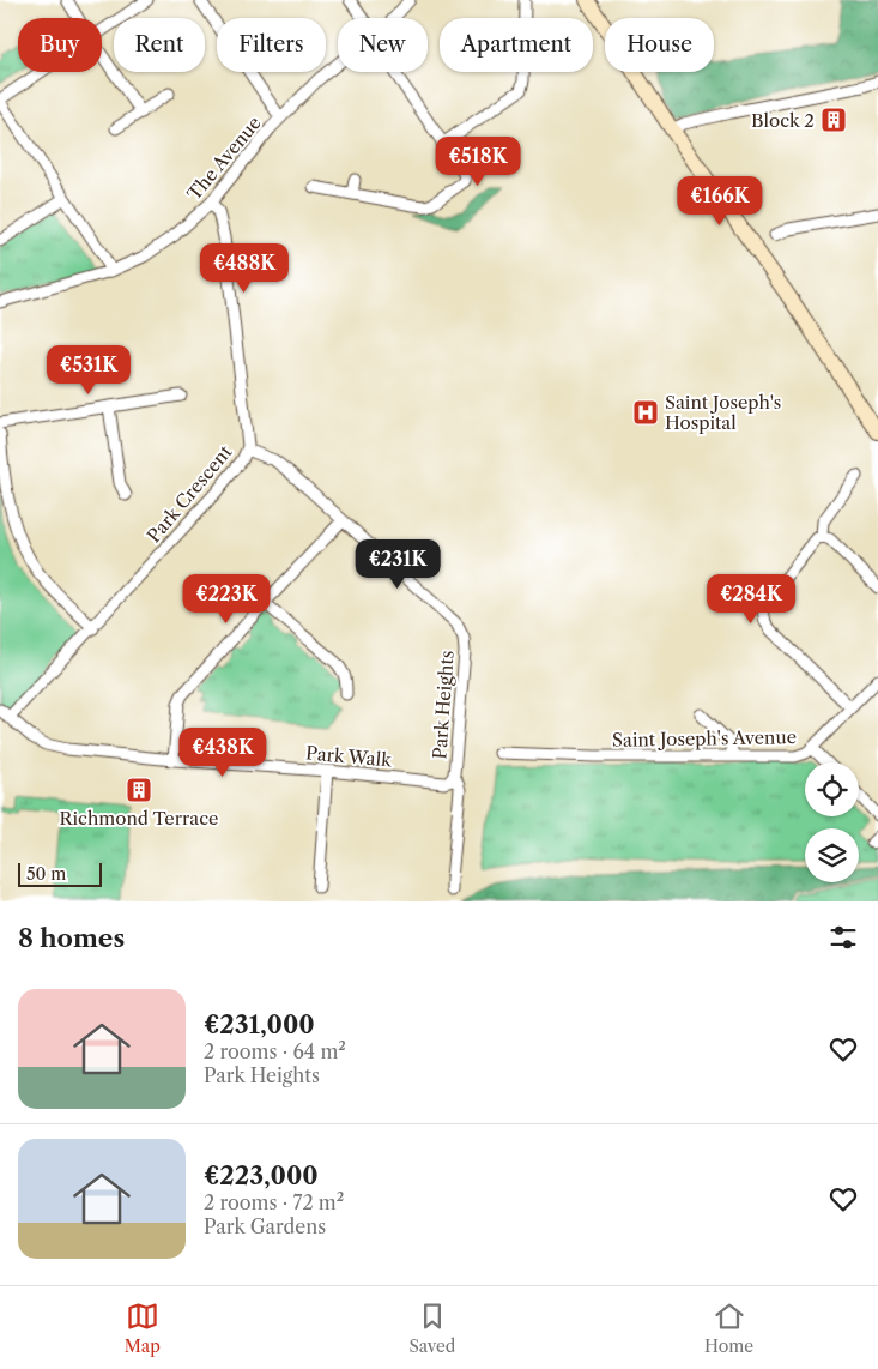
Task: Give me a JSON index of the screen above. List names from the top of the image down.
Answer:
{
  "streets": {
    "street": [
      "The Avenue",
      "Park Crescent",
      "Park Heights",
      "Saint Joseph's Avenue",
      "Park Walk"
    ]
  },
  "crossings": [
    ["The Avenue", "Park Crescent"],
    ["Park Crescent", "Park Heights"],
    ["Park Crescent", "Park Walk"],
    ["Park Heights", "Park Walk"]
  ],
  "places": {
    "building": ["Block 2", "Richmond Terrace"],
    "hospital": ["Saint Joseph's Hospital"]
  },
  "scale_bar": "50 m",
  "page": {
    "chip": [
      "Buy",
      "Rent",
      "Filters",
      "New",
      "Apartment",
      "House"
    ],
    "price": [
      "€518K",
      "€166K",
      "€488K",
      "€531K",
      "€231K",
      "€223K",
      "€284K",
      "€438K"
    ],
    "scale": "50 m",
    "heading": "8 homes",
    "list": [
      {
        "name": "€231,000",
        "note": "2 rooms · 64 m² · Park Heights"
      },
      {
        "name": "€223,000",
        "note": "2 rooms · 72 m² · Park Gardens"
      }
    ],
    "tabs": ["Map", "Saved", "Home"]
  }
}
